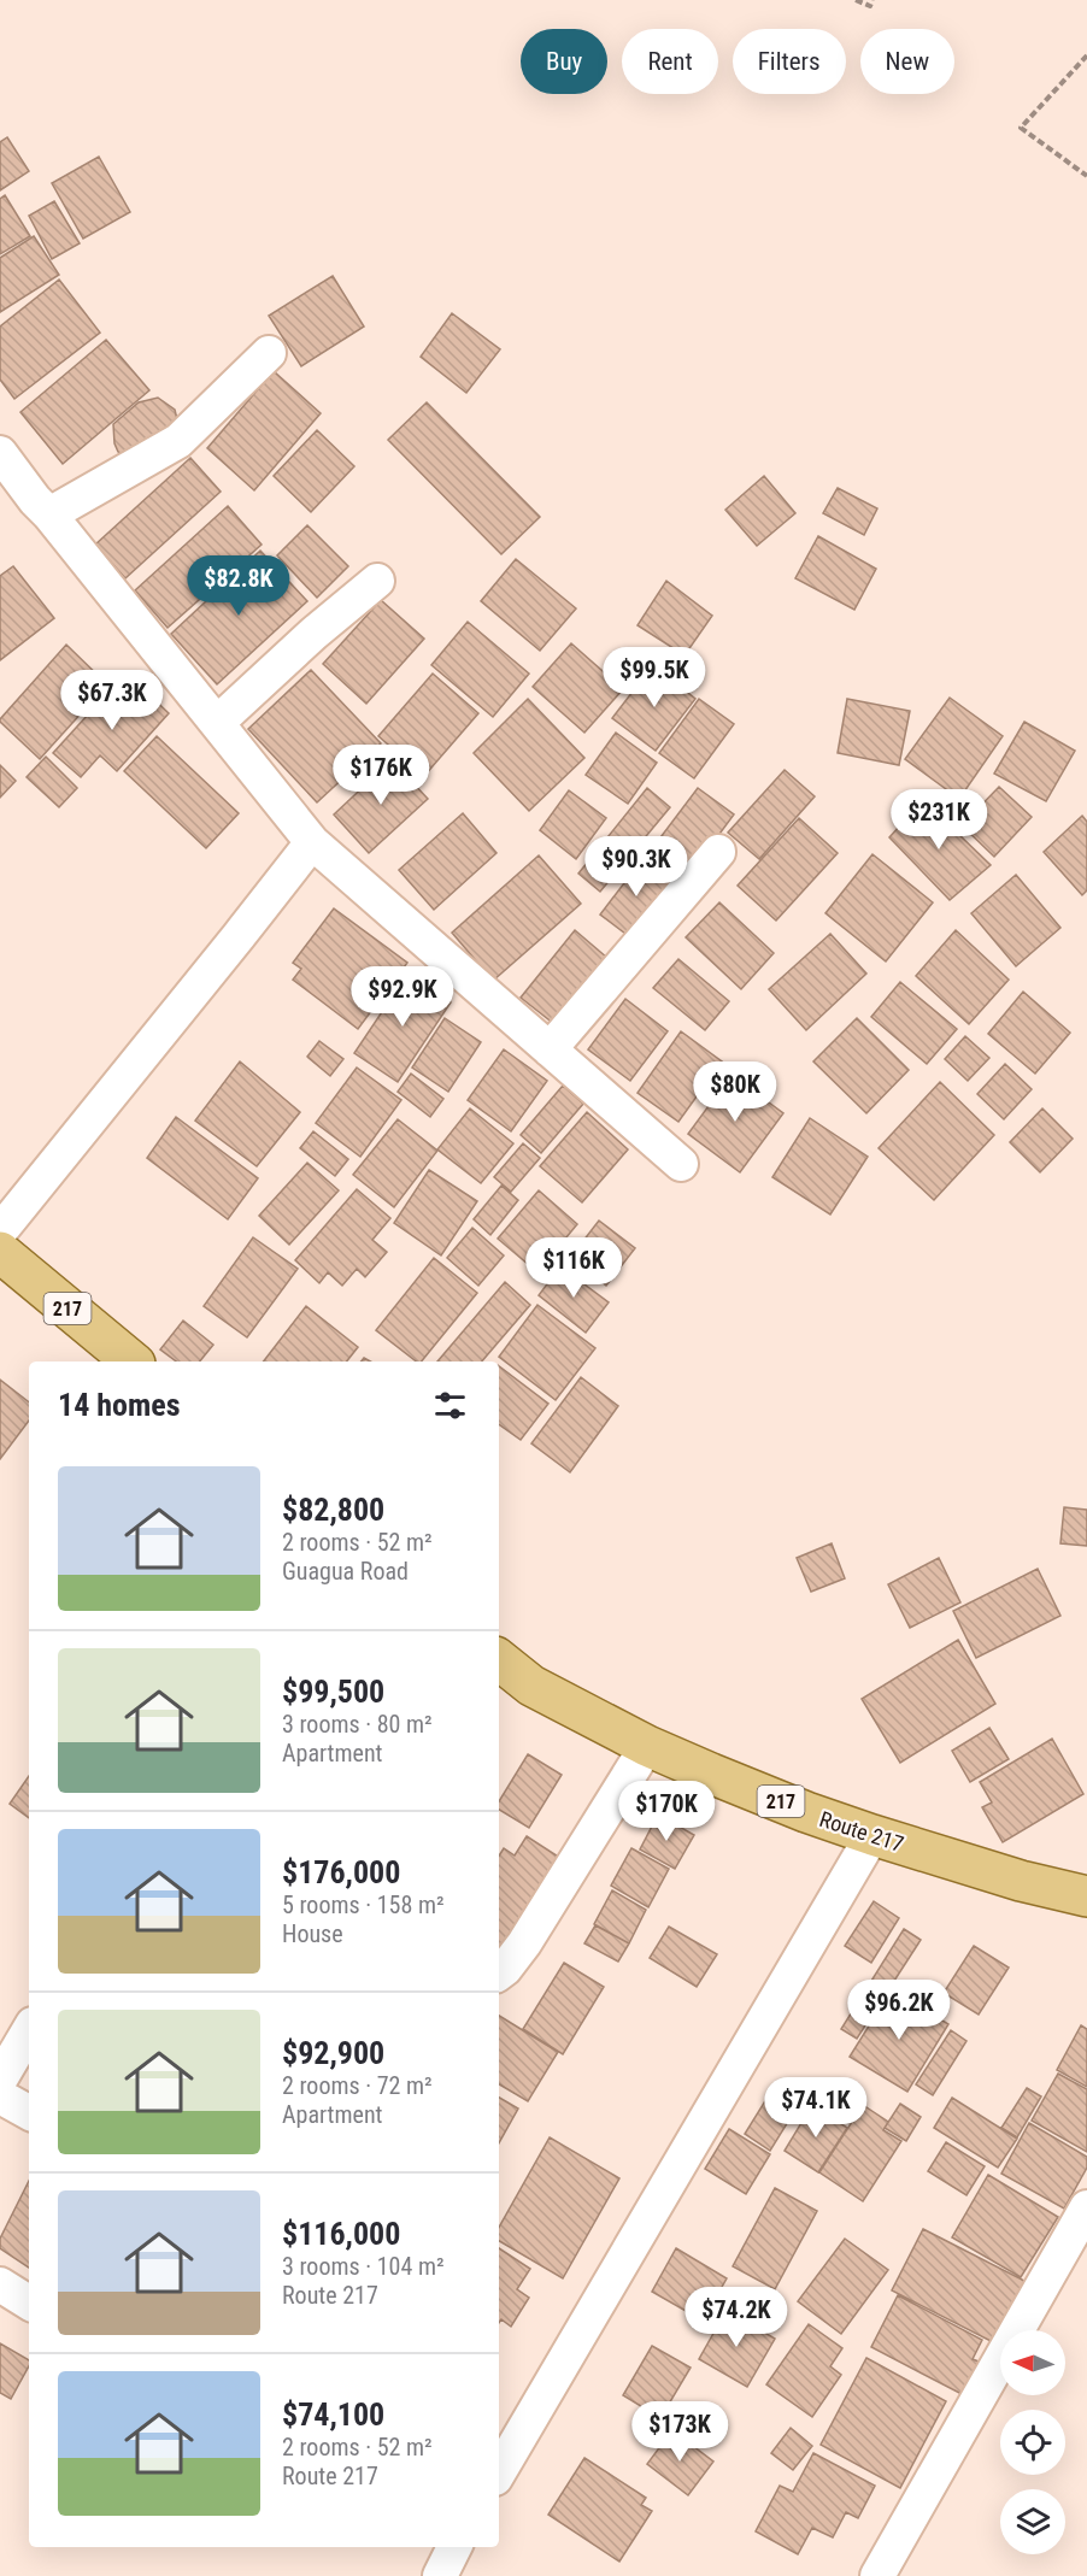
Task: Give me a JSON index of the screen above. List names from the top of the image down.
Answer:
{
  "streets": {
    "main road": ["217", "Route 217"]
  },
  "north": "left",
  "page": {
    "chip": [
      "Buy",
      "Rent",
      "Filters",
      "New"
    ],
    "price": [
      "$82.8K",
      "$99.5K",
      "$67.3K",
      "$176K",
      "$231K",
      "$90.3K",
      "$92.9K",
      "$80K",
      "$116K",
      "$170K",
      "$96.2K",
      "$74.1K",
      "$74.2K",
      "$173K"
    ],
    "heading": "14 homes",
    "list": [
      {
        "name": "$82,800",
        "note": "2 rooms · 52 m² · Guagua Road"
      },
      {
        "name": "$99,500",
        "note": "3 rooms · 80 m² · Apartment"
      },
      {
        "name": "$176,000",
        "note": "5 rooms · 158 m² · House"
      },
      {
        "name": "$92,900",
        "note": "2 rooms · 72 m² · Apartment"
      },
      {
        "name": "$116,000",
        "note": "3 rooms · 104 m² · Route 217"
      },
      {
        "name": "$74,100",
        "note": "2 rooms · 52 m² · Route 217"
      }
    ]
  }
}
